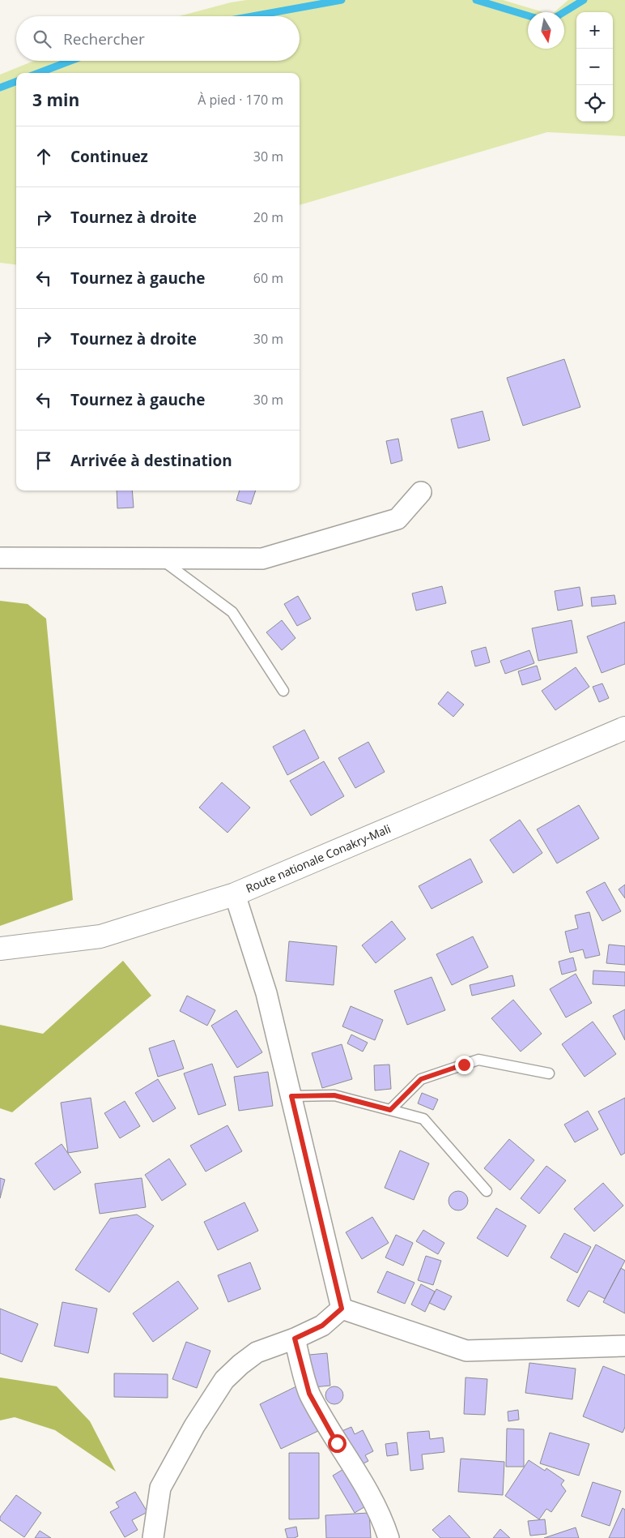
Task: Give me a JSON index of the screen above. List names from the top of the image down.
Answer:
{
  "streets": {
    "highway": ["Route nationale Conakry-Mali"]
  },
  "north": "bottom",
  "page": {
    "map_buttons": ["+", "−"],
    "search": "Rechercher",
    "heading": ["3 min", "À pied · 170 m"],
    "list": [
      ["Continuez", "30 m"],
      ["Tournez à droite", "20 m"],
      ["Tournez à gauche", "60 m"],
      ["Tournez à droite", "30 m"],
      ["Tournez à gauche", "30 m"],
      "Arrivée à destination"
    ]
  }
}
